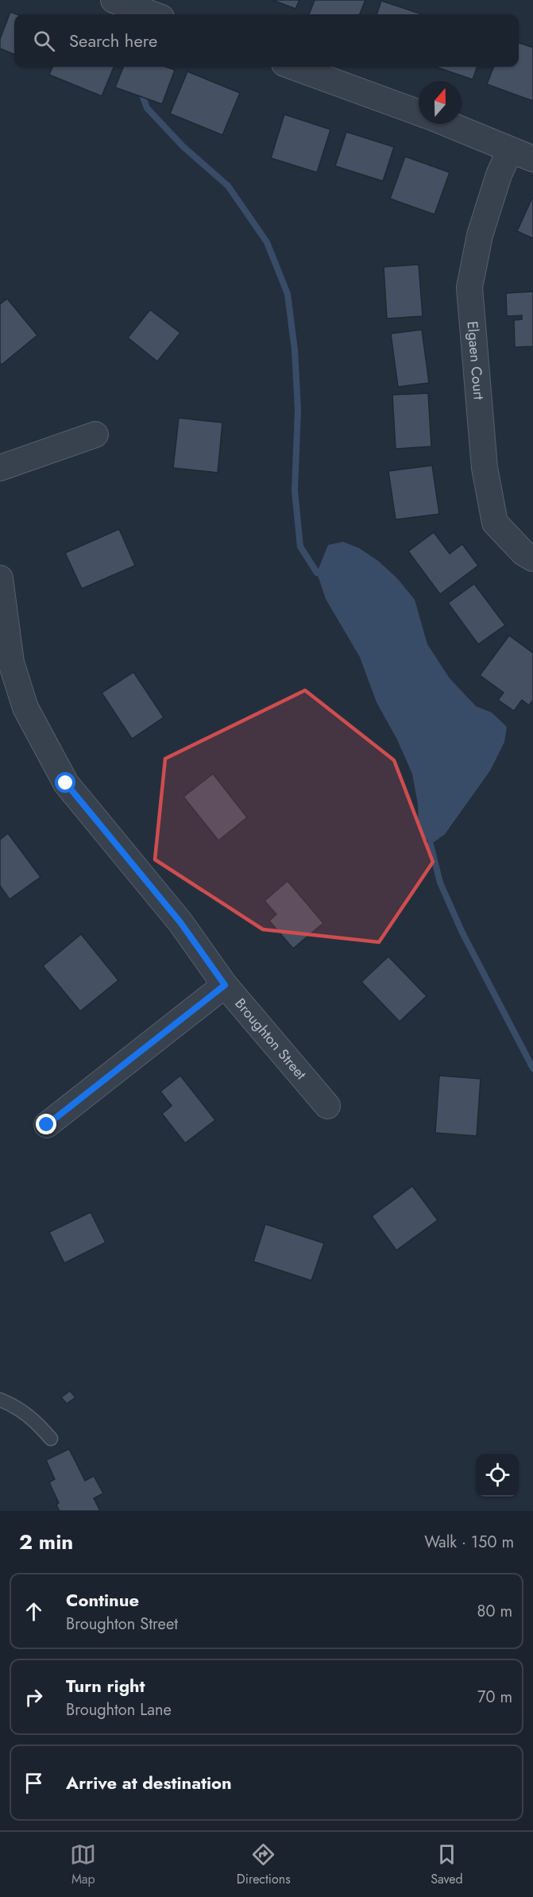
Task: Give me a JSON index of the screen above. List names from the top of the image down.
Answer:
{
  "streets": {
    "street": ["Elgaen Court", "Broughton Street"]
  },
  "north": "top",
  "page": {
    "search": "Search here",
    "heading": ["2 min", "Walk · 150 m"],
    "list": [
      ["Continue", "Broughton Street", "80 m"],
      ["Turn right", "Broughton Lane", "70 m"],
      "Arrive at destination"
    ],
    "nav": ["Map", "Directions", "Saved"]
  }
}
